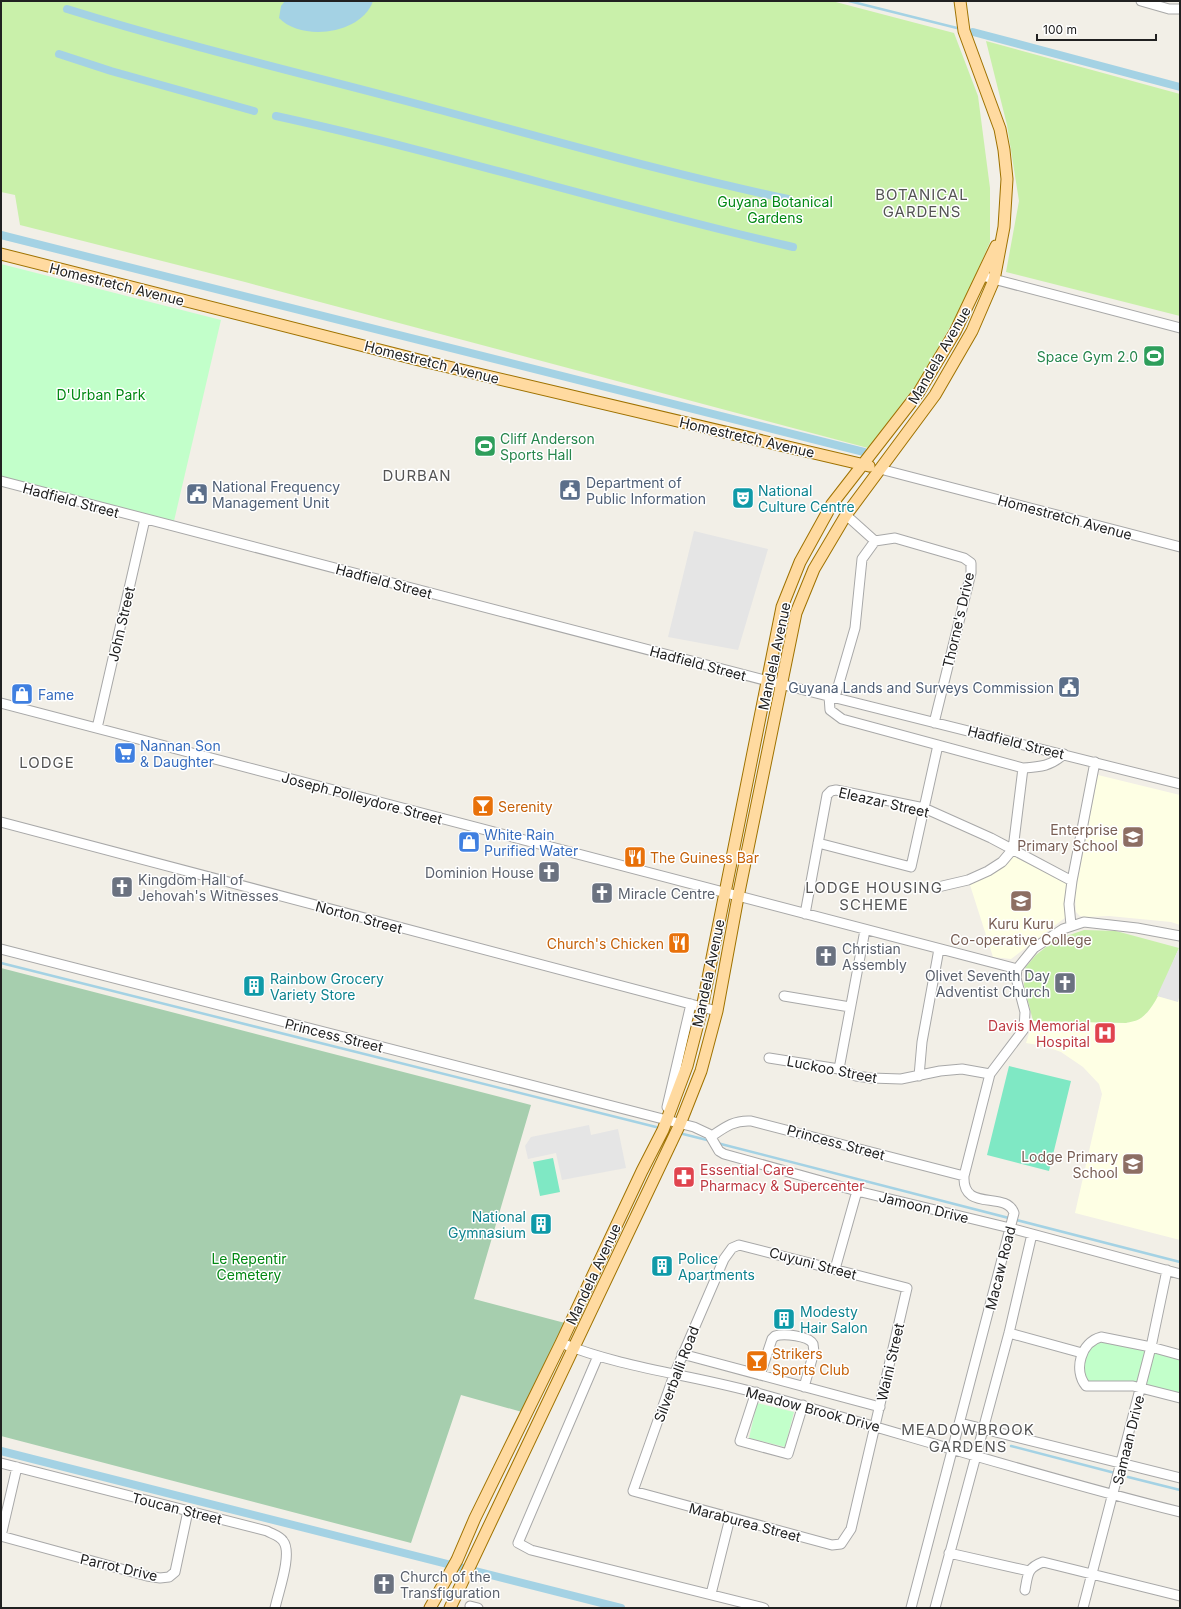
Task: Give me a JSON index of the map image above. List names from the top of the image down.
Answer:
{
  "streets": {
    "main road": ["Homestretch Avenue", "Mandela Avenue"],
    "street": [
      "Hadfield Street",
      "Thorne's Drive",
      "John Street",
      "Joseph Polleydore Street",
      "Eleazar Street",
      "Norton Street",
      "Princess Street",
      "Luckoo Street",
      "Jamoon Drive",
      "Cuyuni Street",
      "Macaw Road",
      "Waini Street",
      "Silverballi Road",
      "Meadow Brook Drive",
      "Samaan Drive",
      "Toucan Street",
      "Maraburea Street",
      "Parrot Drive"
    ]
  },
  "crossings": [
    ["Homestretch Avenue", "Mandela Avenue"],
    ["Mandela Avenue", "Hadfield Street"],
    ["Mandela Avenue", "Joseph Polleydore Street"],
    ["Mandela Avenue", "Norton Street"],
    ["Mandela Avenue", "Princess Street"],
    ["Mandela Avenue", "Meadow Brook Drive"],
    ["Hadfield Street", "Thorne's Drive"],
    ["Hadfield Street", "John Street"],
    ["John Street", "Joseph Polleydore Street"],
    ["Princess Street", "Jamoon Drive"],
    ["Princess Street", "Macaw Road"],
    ["Luckoo Street", "Macaw Road"],
    ["Jamoon Drive", "Macaw Road"],
    ["Jamoon Drive", "Samaan Drive"],
    ["Cuyuni Street", "Waini Street"],
    ["Cuyuni Street", "Silverballi Road"],
    ["Macaw Road", "Meadow Brook Drive"],
    ["Waini Street", "Meadow Brook Drive"],
    ["Waini Street", "Maraburea Street"],
    ["Silverballi Road", "Meadow Brook Drive"],
    ["Silverballi Road", "Maraburea Street"],
    ["Meadow Brook Drive", "Samaan Drive"],
    ["Toucan Street", "Parrot Drive"]
  ],
  "districts": [
    "BOTANICAL GARDENS",
    "DURBAN",
    "LODGE",
    "LODGE HOUSING SCHEME",
    "MEADOWBROOK GARDENS"
  ],
  "parks": ["Guyana Botanical Gardens", "D'Urban Park", "Le Repentir Cemetery"],
  "places": {
    "sports": ["Space Gym 2.0", "Cliff Anderson Sports Hall"],
    "public building": ["Department of Public Information", "National Frequency Management Unit", "Guyana Lands and Surveys Commission"],
    "theatre": ["National Culture Centre"],
    "shop": ["Fame", "White Rain Purified Water"],
    "supermarket": ["Nannan Son & Daughter"],
    "bar": ["Serenity", "Strikers Sports Club"],
    "school or university": ["Enterprise Primary School", "Kuru Kuru Co-operative College", "Lodge Primary School"],
    "restaurant": ["The Guiness Bar", "Church's Chicken"],
    "church": [
      "Dominion House",
      "Kingdom Hall of Jehovah's Witnesses",
      "Miracle Centre",
      "Christian Assembly",
      "Olivet Seventh Day Adventist Church",
      "Church of the Transfiguration"
    ],
    "building": [
      "Rainbow Grocery Variety Store",
      "National Gymnasium",
      "Police Apartments",
      "Modesty Hair Salon"
    ],
    "hospital": ["Davis Memorial Hospital"],
    "pharmacy": ["Essential Care Pharmacy & Supercenter"]
  },
  "scale_bar": "100 m"
}
